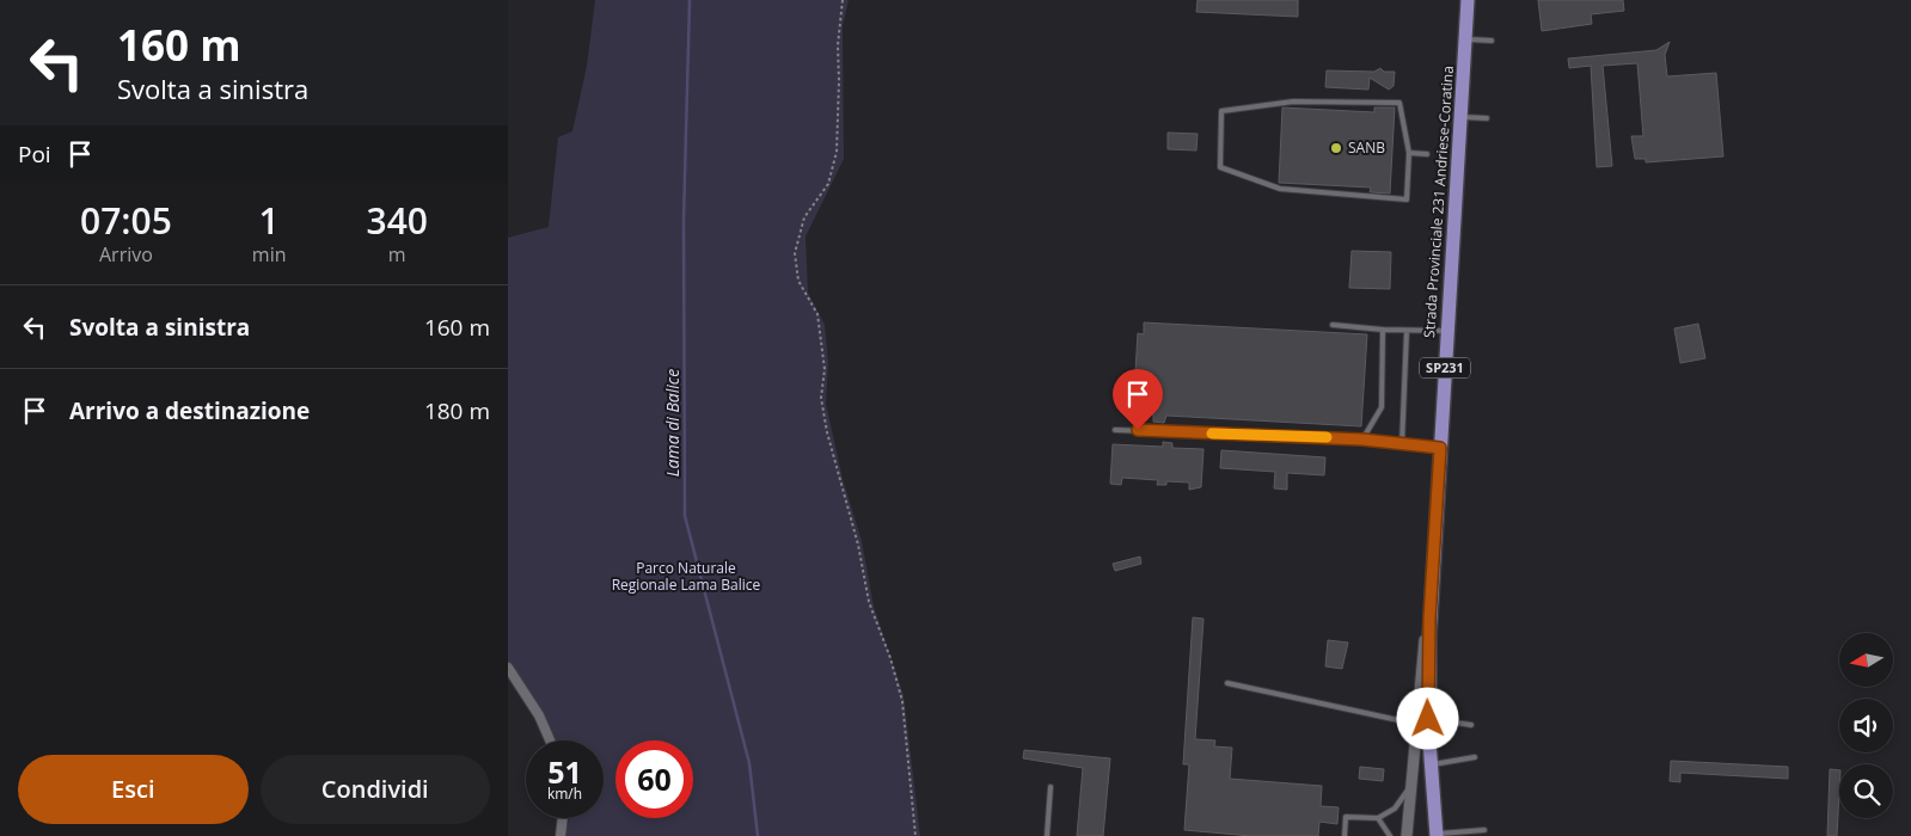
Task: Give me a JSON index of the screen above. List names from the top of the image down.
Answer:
{
  "streets": {
    "main road": ["Strada Provinciale 231 Andriese-Coratina", "SP231"]
  },
  "water": ["Lama di Balice"],
  "parks": ["Parco Naturale Regionale Lama Balice"],
  "places": ["SANB"],
  "north": "left",
  "page": {
    "turn": ["160 m", "Svolta a sinistra"],
    "then": "Poi",
    "eta": [
      "07:05",
      "Arrivo",
      "1",
      "min",
      "340",
      "m"
    ],
    "list": [
      {
        "name": "Svolta a sinistra",
        "value": "160 m"
      },
      {
        "name": "Arrivo a destinazione",
        "value": "180 m"
      }
    ],
    "speed": "51 km/h",
    "limit": "60",
    "buttons": ["Esci", "Condividi"]
  }
}
